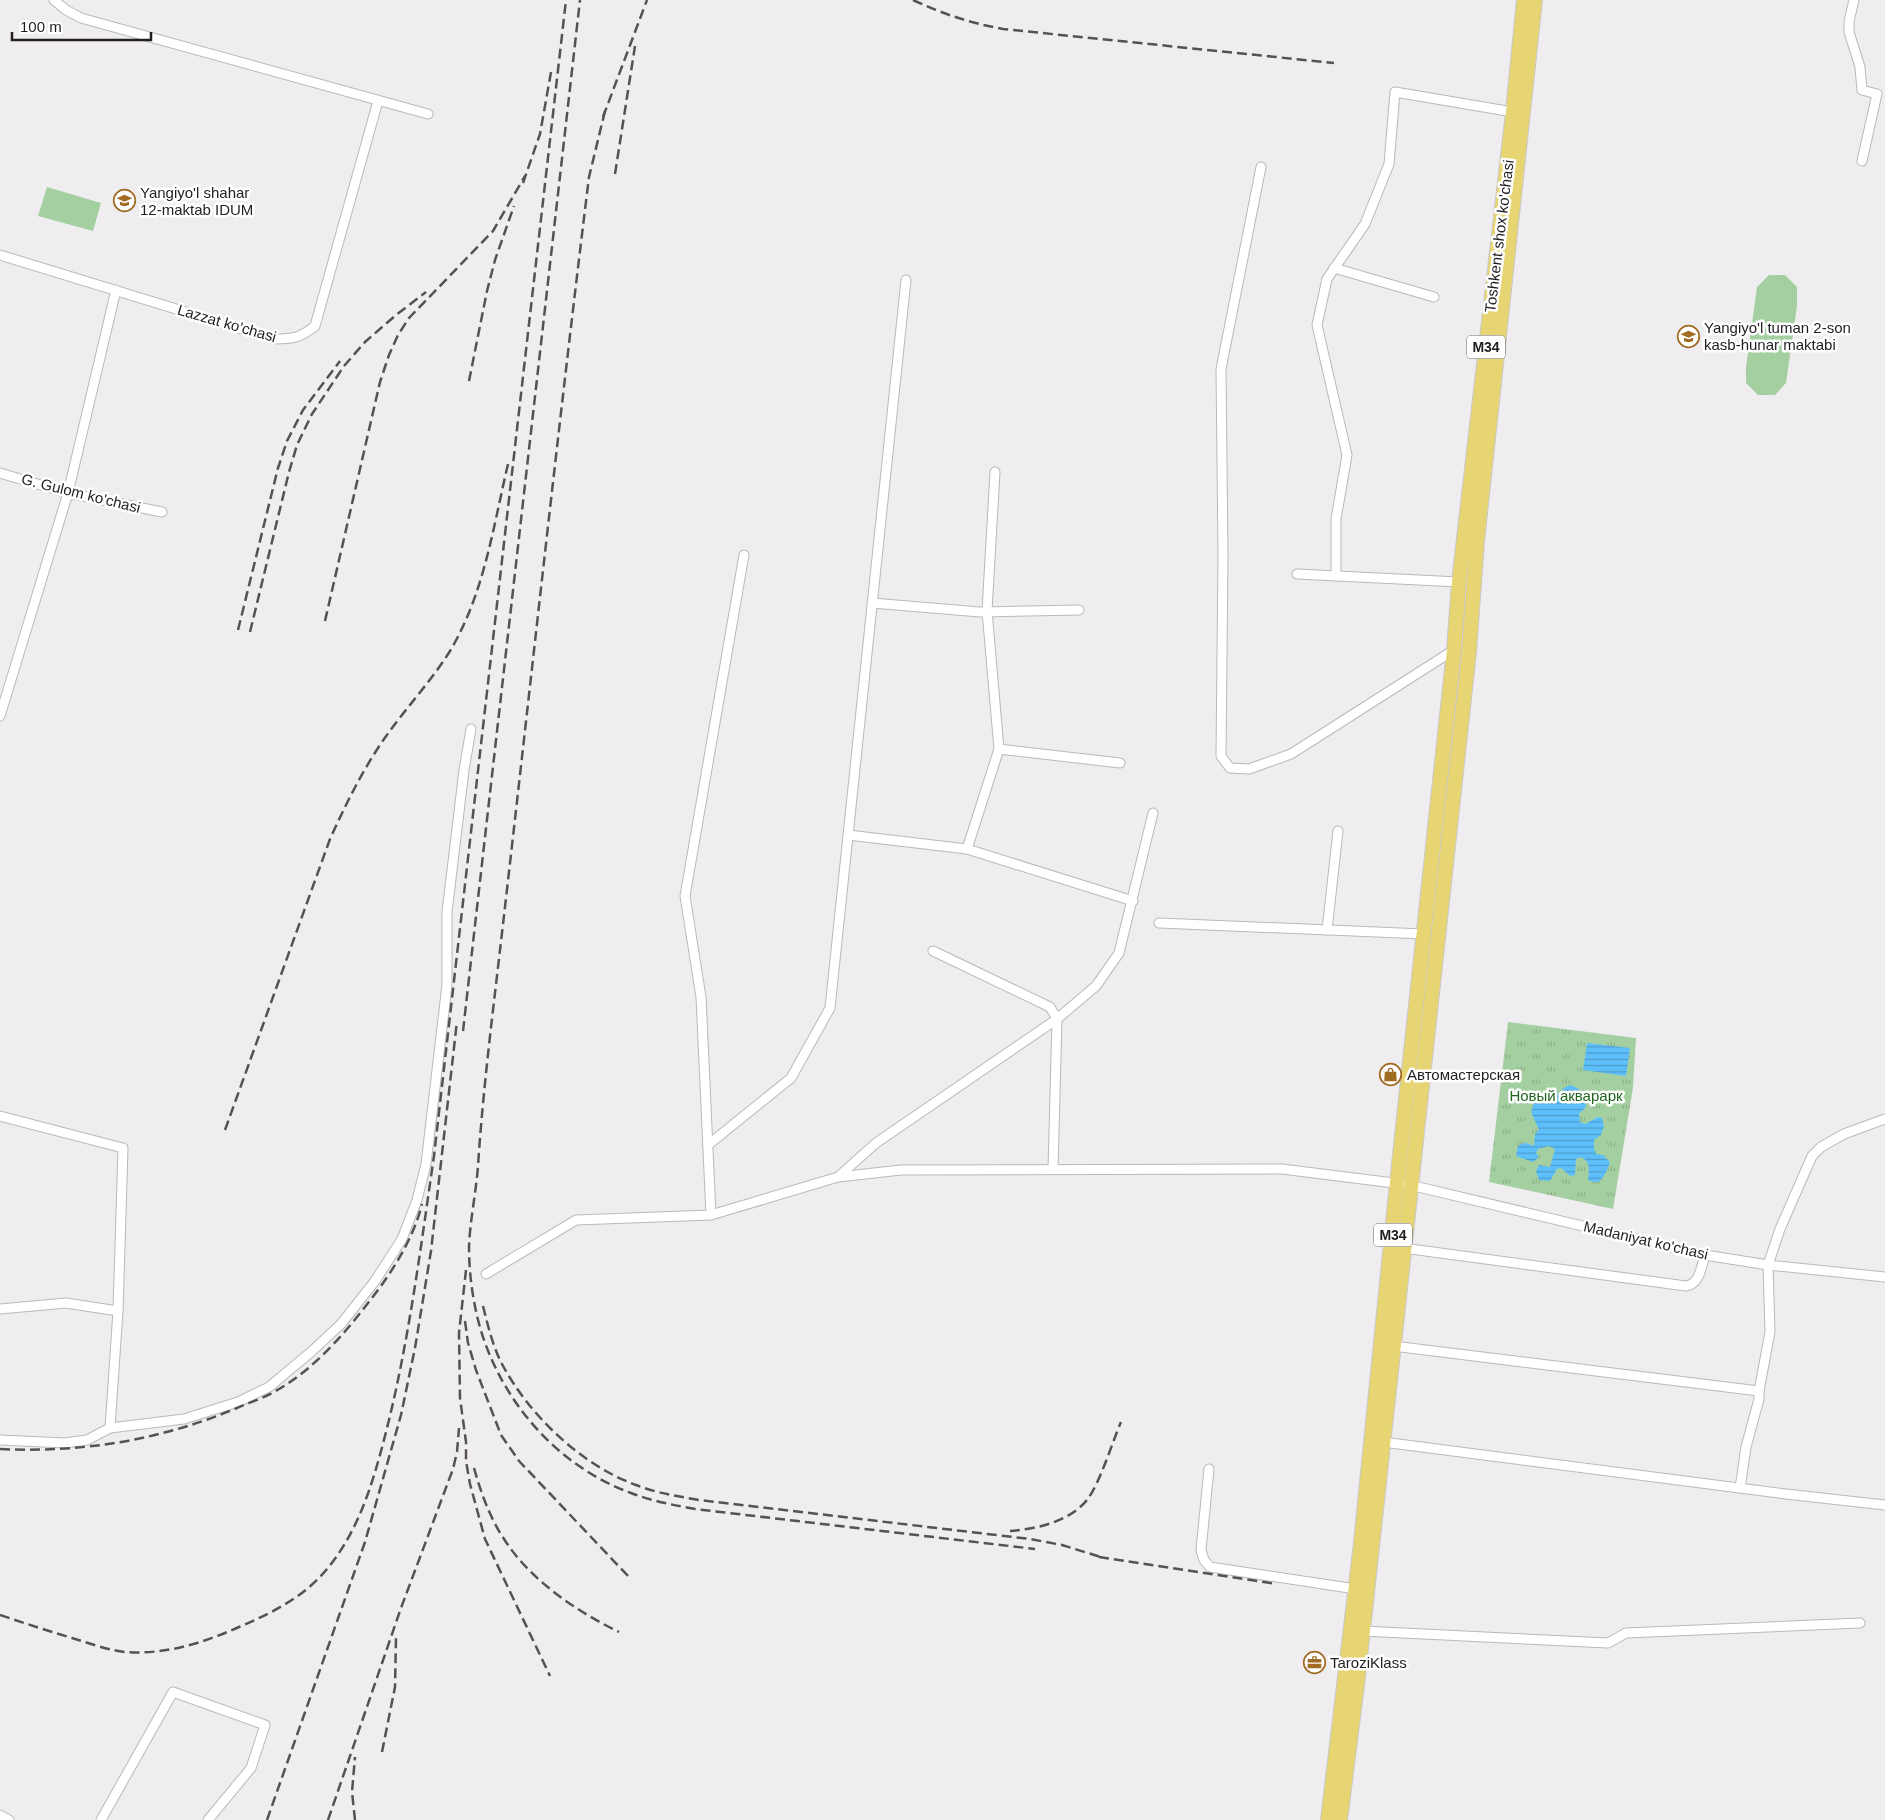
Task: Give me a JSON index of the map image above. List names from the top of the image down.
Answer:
{
  "streets": {
    "main road": ["Toshkent shox ko'chasi", "M34"],
    "street": ["Lazzat ko'chasi", "G. Gulom ko'chasi", "Madaniyat ko'chasi"]
  },
  "crossings": [
    ["Toshkent shox ko'chasi", "M34"],
    ["Toshkent shox ko'chasi", "Madaniyat ko'chasi"],
    ["M34", "Madaniyat ko'chasi"]
  ],
  "parks": ["Новый акварарк"],
  "places": {
    "school or university": ["Yangiyo'l shahar 12-maktab IDUM", "Yangiyo'l tuman 2-son kasb-hunar maktabi"],
    "shop": ["Автомастерская"],
    "office": ["TaroziKlass"]
  },
  "scale_bar": "100 m"
}
